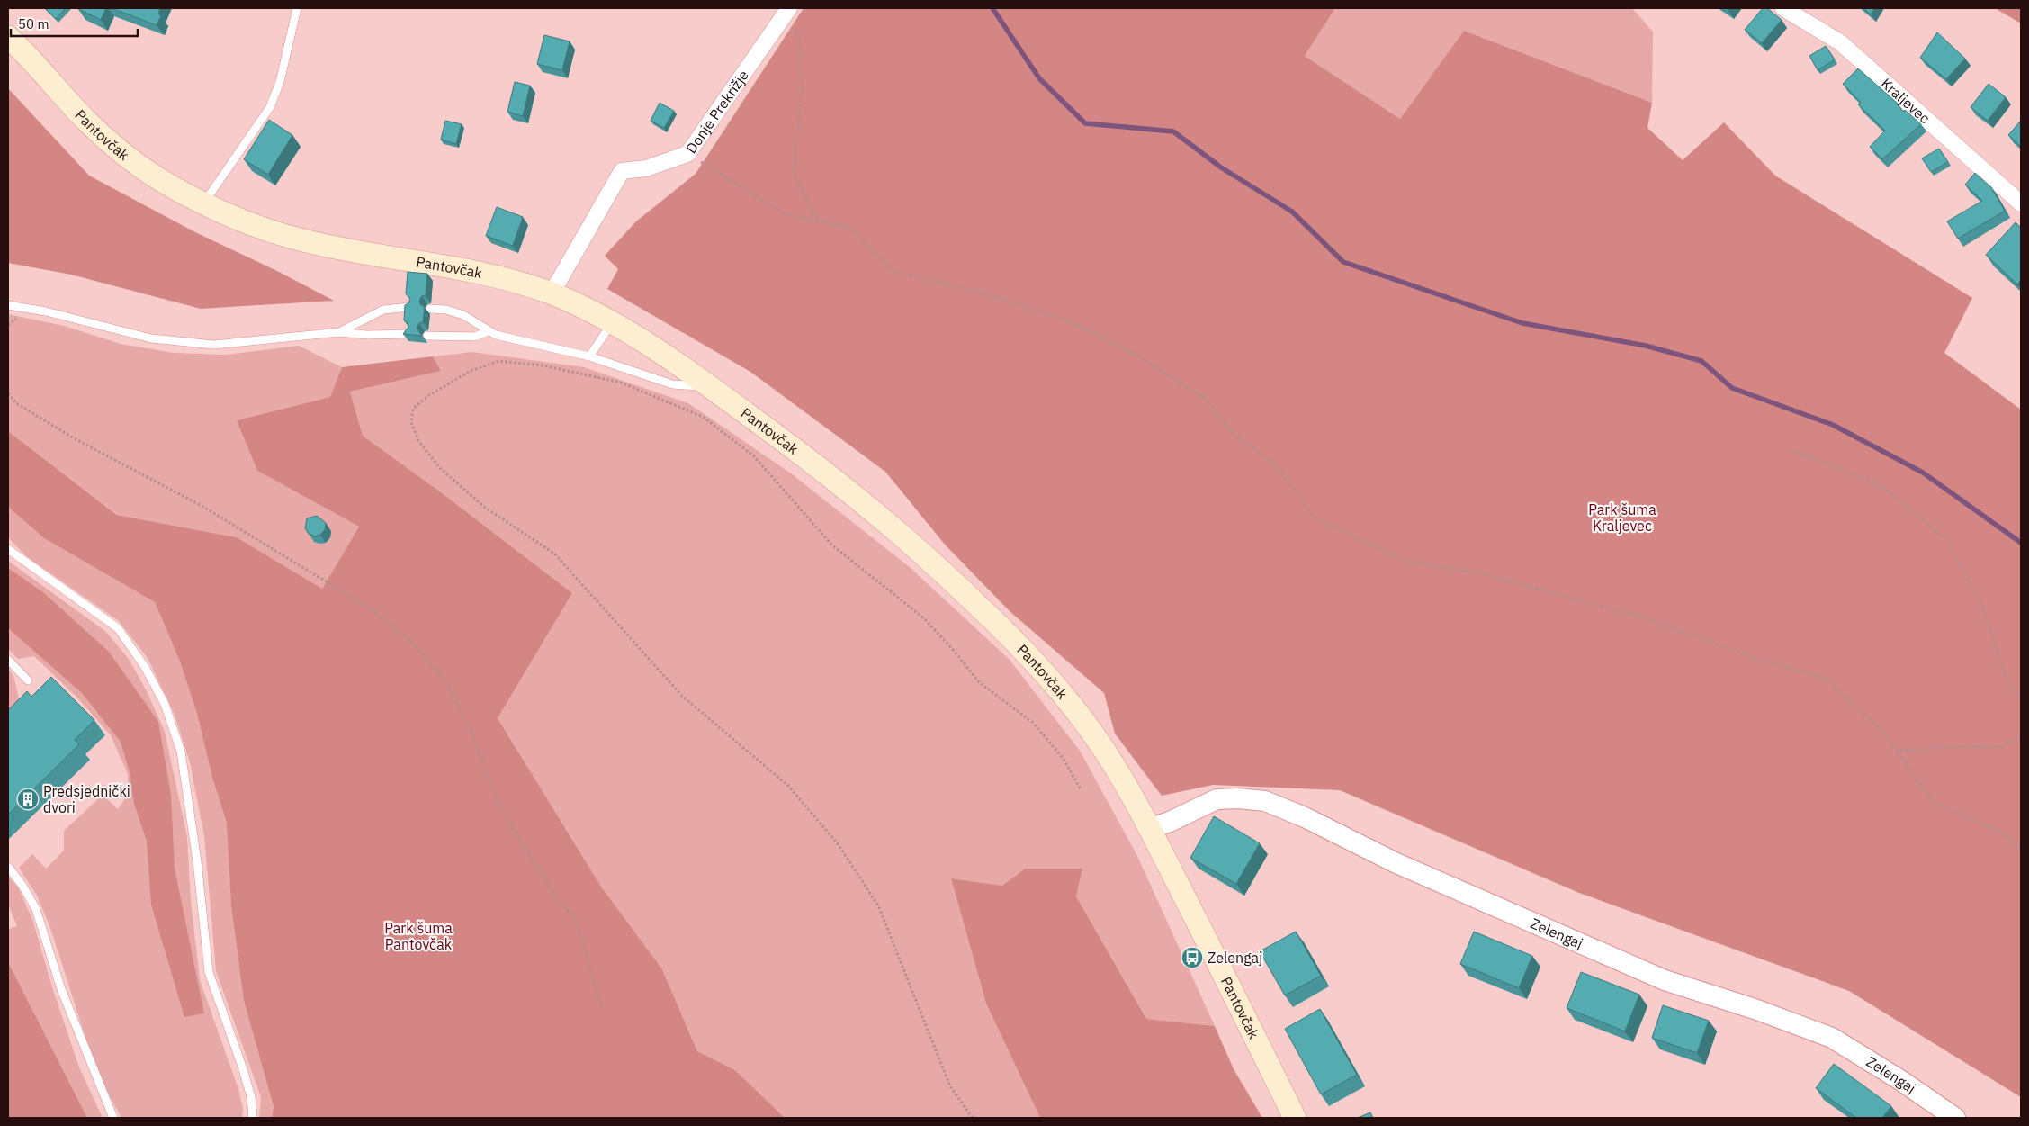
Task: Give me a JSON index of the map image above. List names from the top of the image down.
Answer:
{
  "streets": {
    "main road": ["Pantovčak"],
    "street": ["Kraljevec", "Donje Prekrižje", "Zelengaj"]
  },
  "crossings": [
    ["Donje Prekrižje", "Pantovčak"],
    ["Pantovčak", "Zelengaj"]
  ],
  "parks": ["Park šuma Kraljevec", "Park šuma Pantovčak"],
  "places": {
    "building": ["Predsjednički dvori"],
    "bus stop": ["Zelengaj"]
  },
  "scale_bar": "50 m"
}
